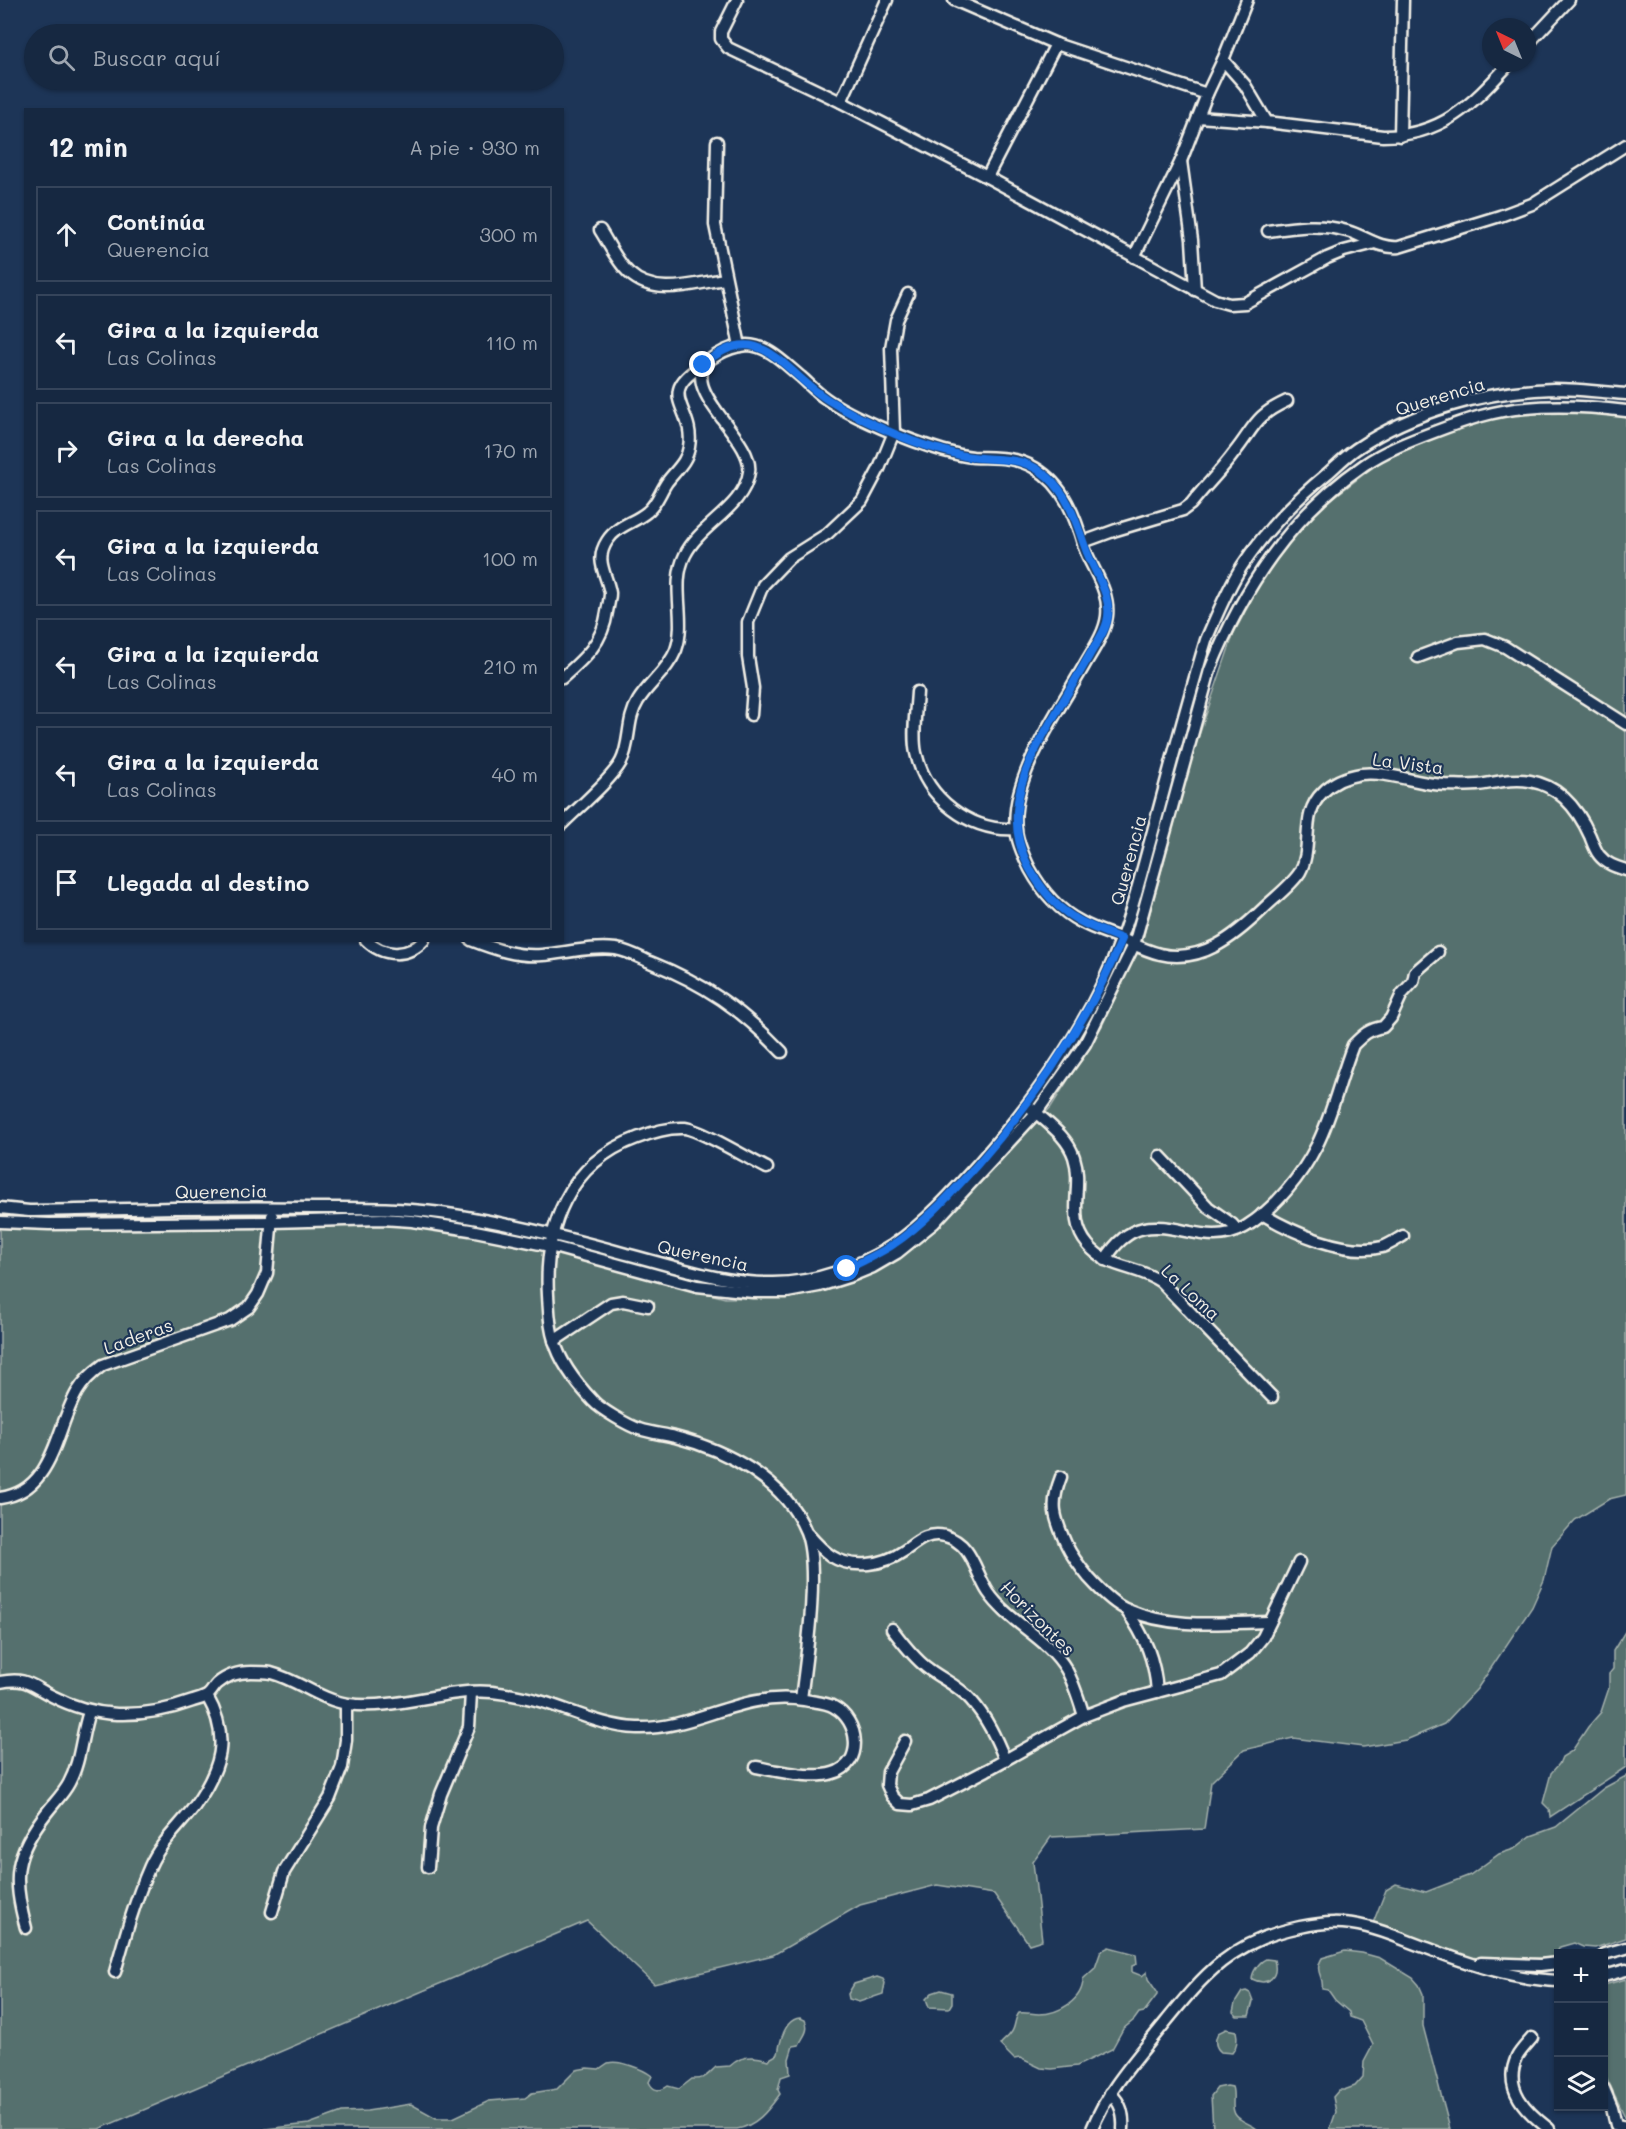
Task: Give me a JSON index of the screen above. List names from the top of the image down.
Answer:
{
  "streets": {
    "street": [
      "Querencia",
      "La Vista",
      "La Loma",
      "Laderas",
      "Horizontes"
    ]
  },
  "crossings": [
    ["Querencia", "La Vista"],
    ["Querencia", "La Loma"],
    ["Querencia", "Laderas"]
  ],
  "north": "top left",
  "page": {
    "search": "Buscar aquí",
    "heading": ["12 min", "A pie · 930 m"],
    "list": [
      ["Continúa", "Querencia", "300 m"],
      ["Gira a la izquierda", "Las Colinas", "110 m"],
      ["Gira a la derecha", "Las Colinas", "170 m"],
      ["Gira a la izquierda", "Las Colinas", "100 m"],
      ["Gira a la izquierda", "Las Colinas", "210 m"],
      ["Gira a la izquierda", "Las Colinas", "40 m"],
      "Llegada al destino"
    ],
    "map_buttons": ["+", "−"]
  }
}
